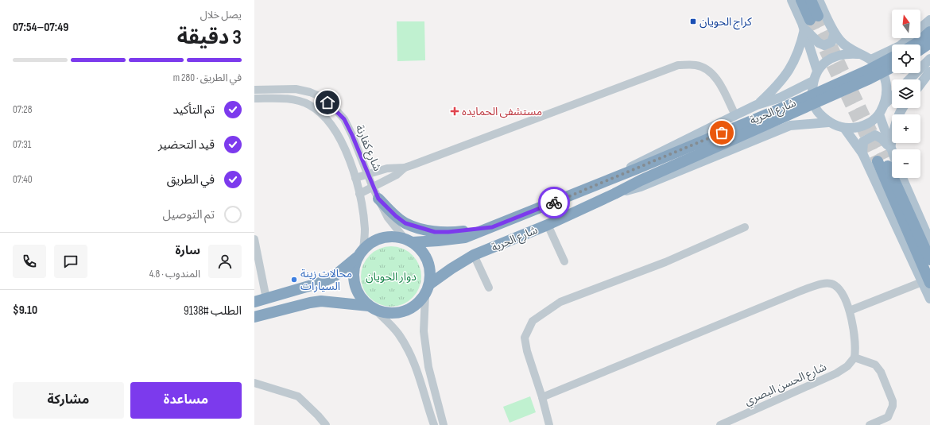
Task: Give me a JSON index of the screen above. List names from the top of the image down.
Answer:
{
  "streets": {
    "highway": ["شارع الحرية"],
    "street": ["شارع كفارنة", "شارع الحسن البصري"]
  },
  "crossings": [
    ["شارع الحرية", "شارع كفارنة"]
  ],
  "parks": ["دوار الحويان"],
  "places": {
    "transit": ["كراج الحويان"],
    "health": ["مستشفى الحمايده"],
    "other": ["محالات زينة السيارات"]
  },
  "north": "top",
  "page": {
    "heading": ["3 دقيقة", "يصل خلال", "07:49–07:54"],
    "panel": [
      "سارة",
      "المندوب · 4.8",
      "الطلب #9138",
      "$9.10"
    ],
    "map_buttons": ["+", "−"],
    "bar": "في الطريق · 280 m",
    "list": [
      ["تم التأكيد", "07:28"],
      ["قيد التحضير", "07:31"],
      ["في الطريق", "07:40"],
      "تم التوصيل"
    ],
    "buttons": ["مساعدة", "مشاركة"]
  }
}
